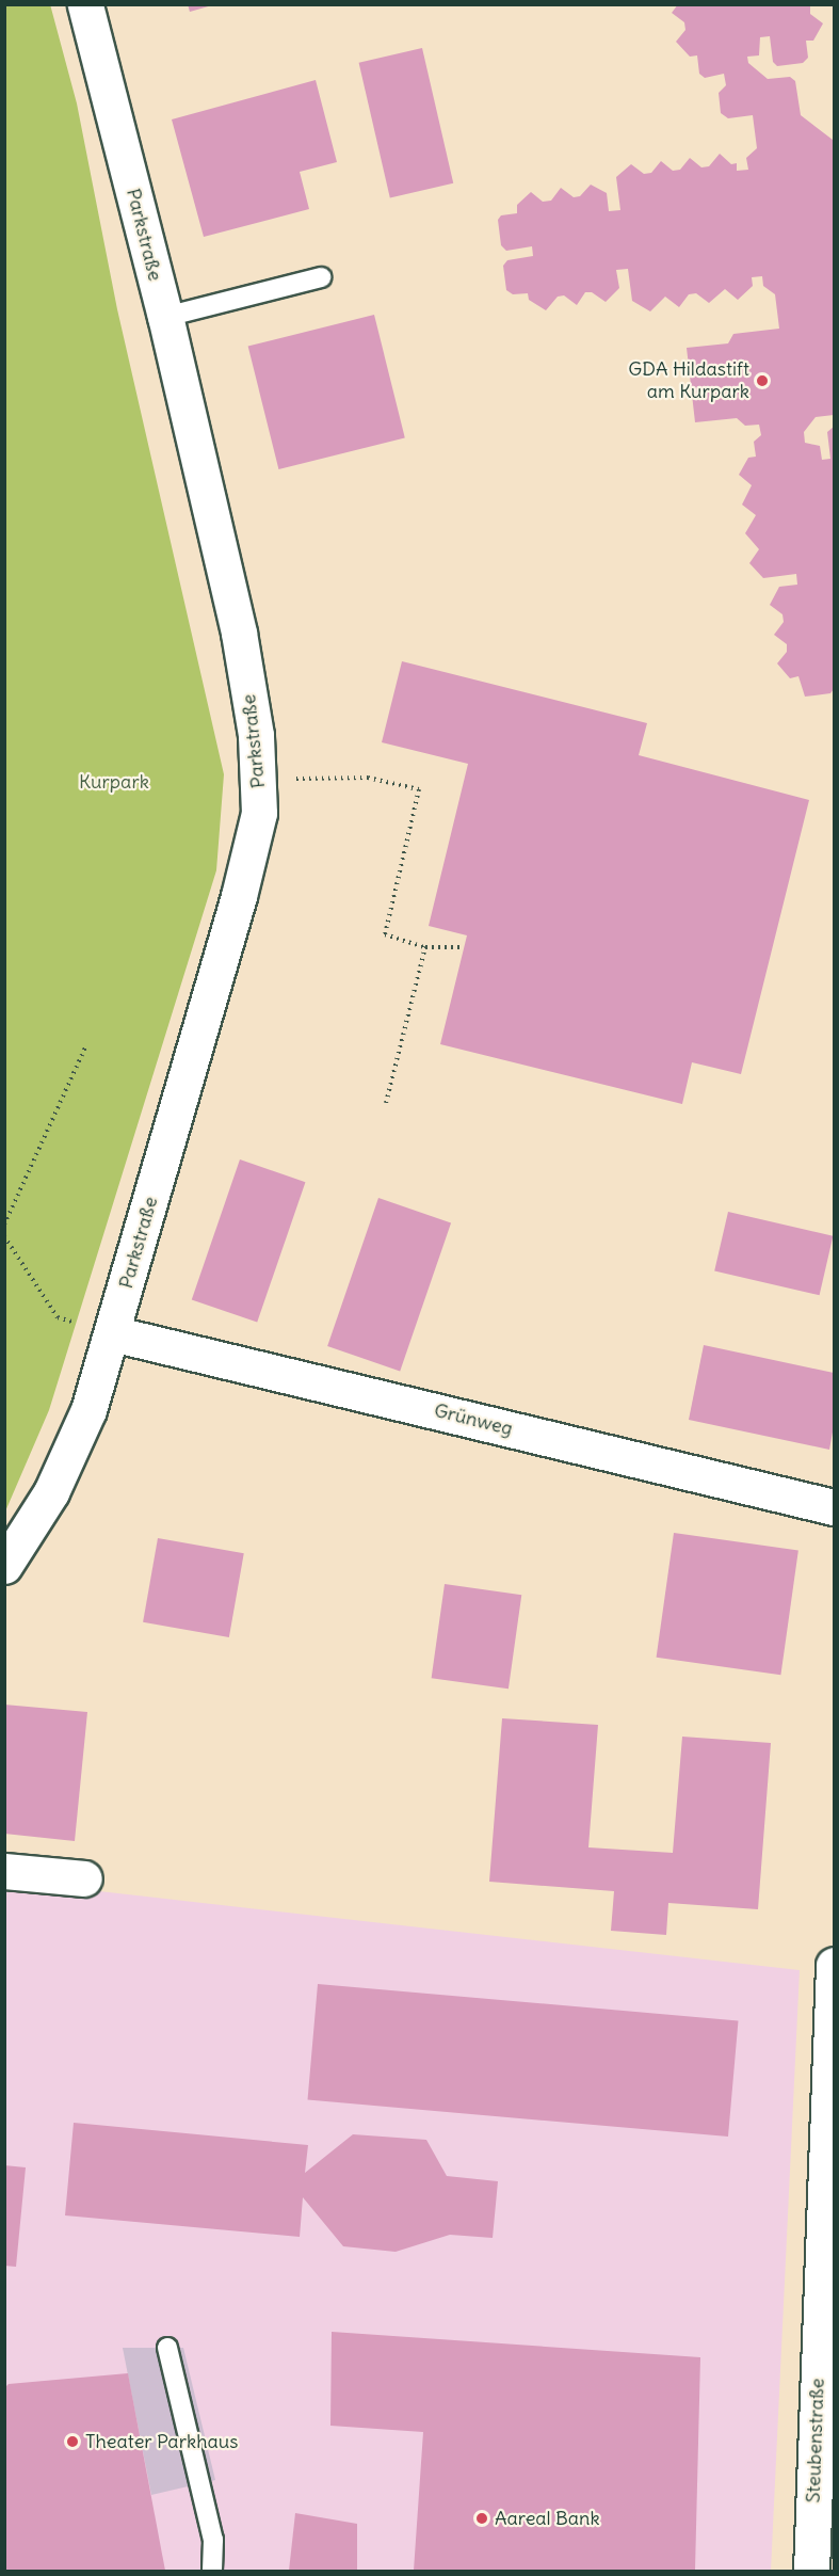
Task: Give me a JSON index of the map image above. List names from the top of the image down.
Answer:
{
  "streets": {
    "street": ["Parkstraße", "Grünweg", "Steubenstraße"]
  },
  "crossings": [
    ["Parkstraße", "Grünweg"]
  ],
  "parks": ["Kurpark"],
  "places": ["GDA Hildastift am Kurpark", "Theater Parkhaus", "Aareal Bank"]
}
